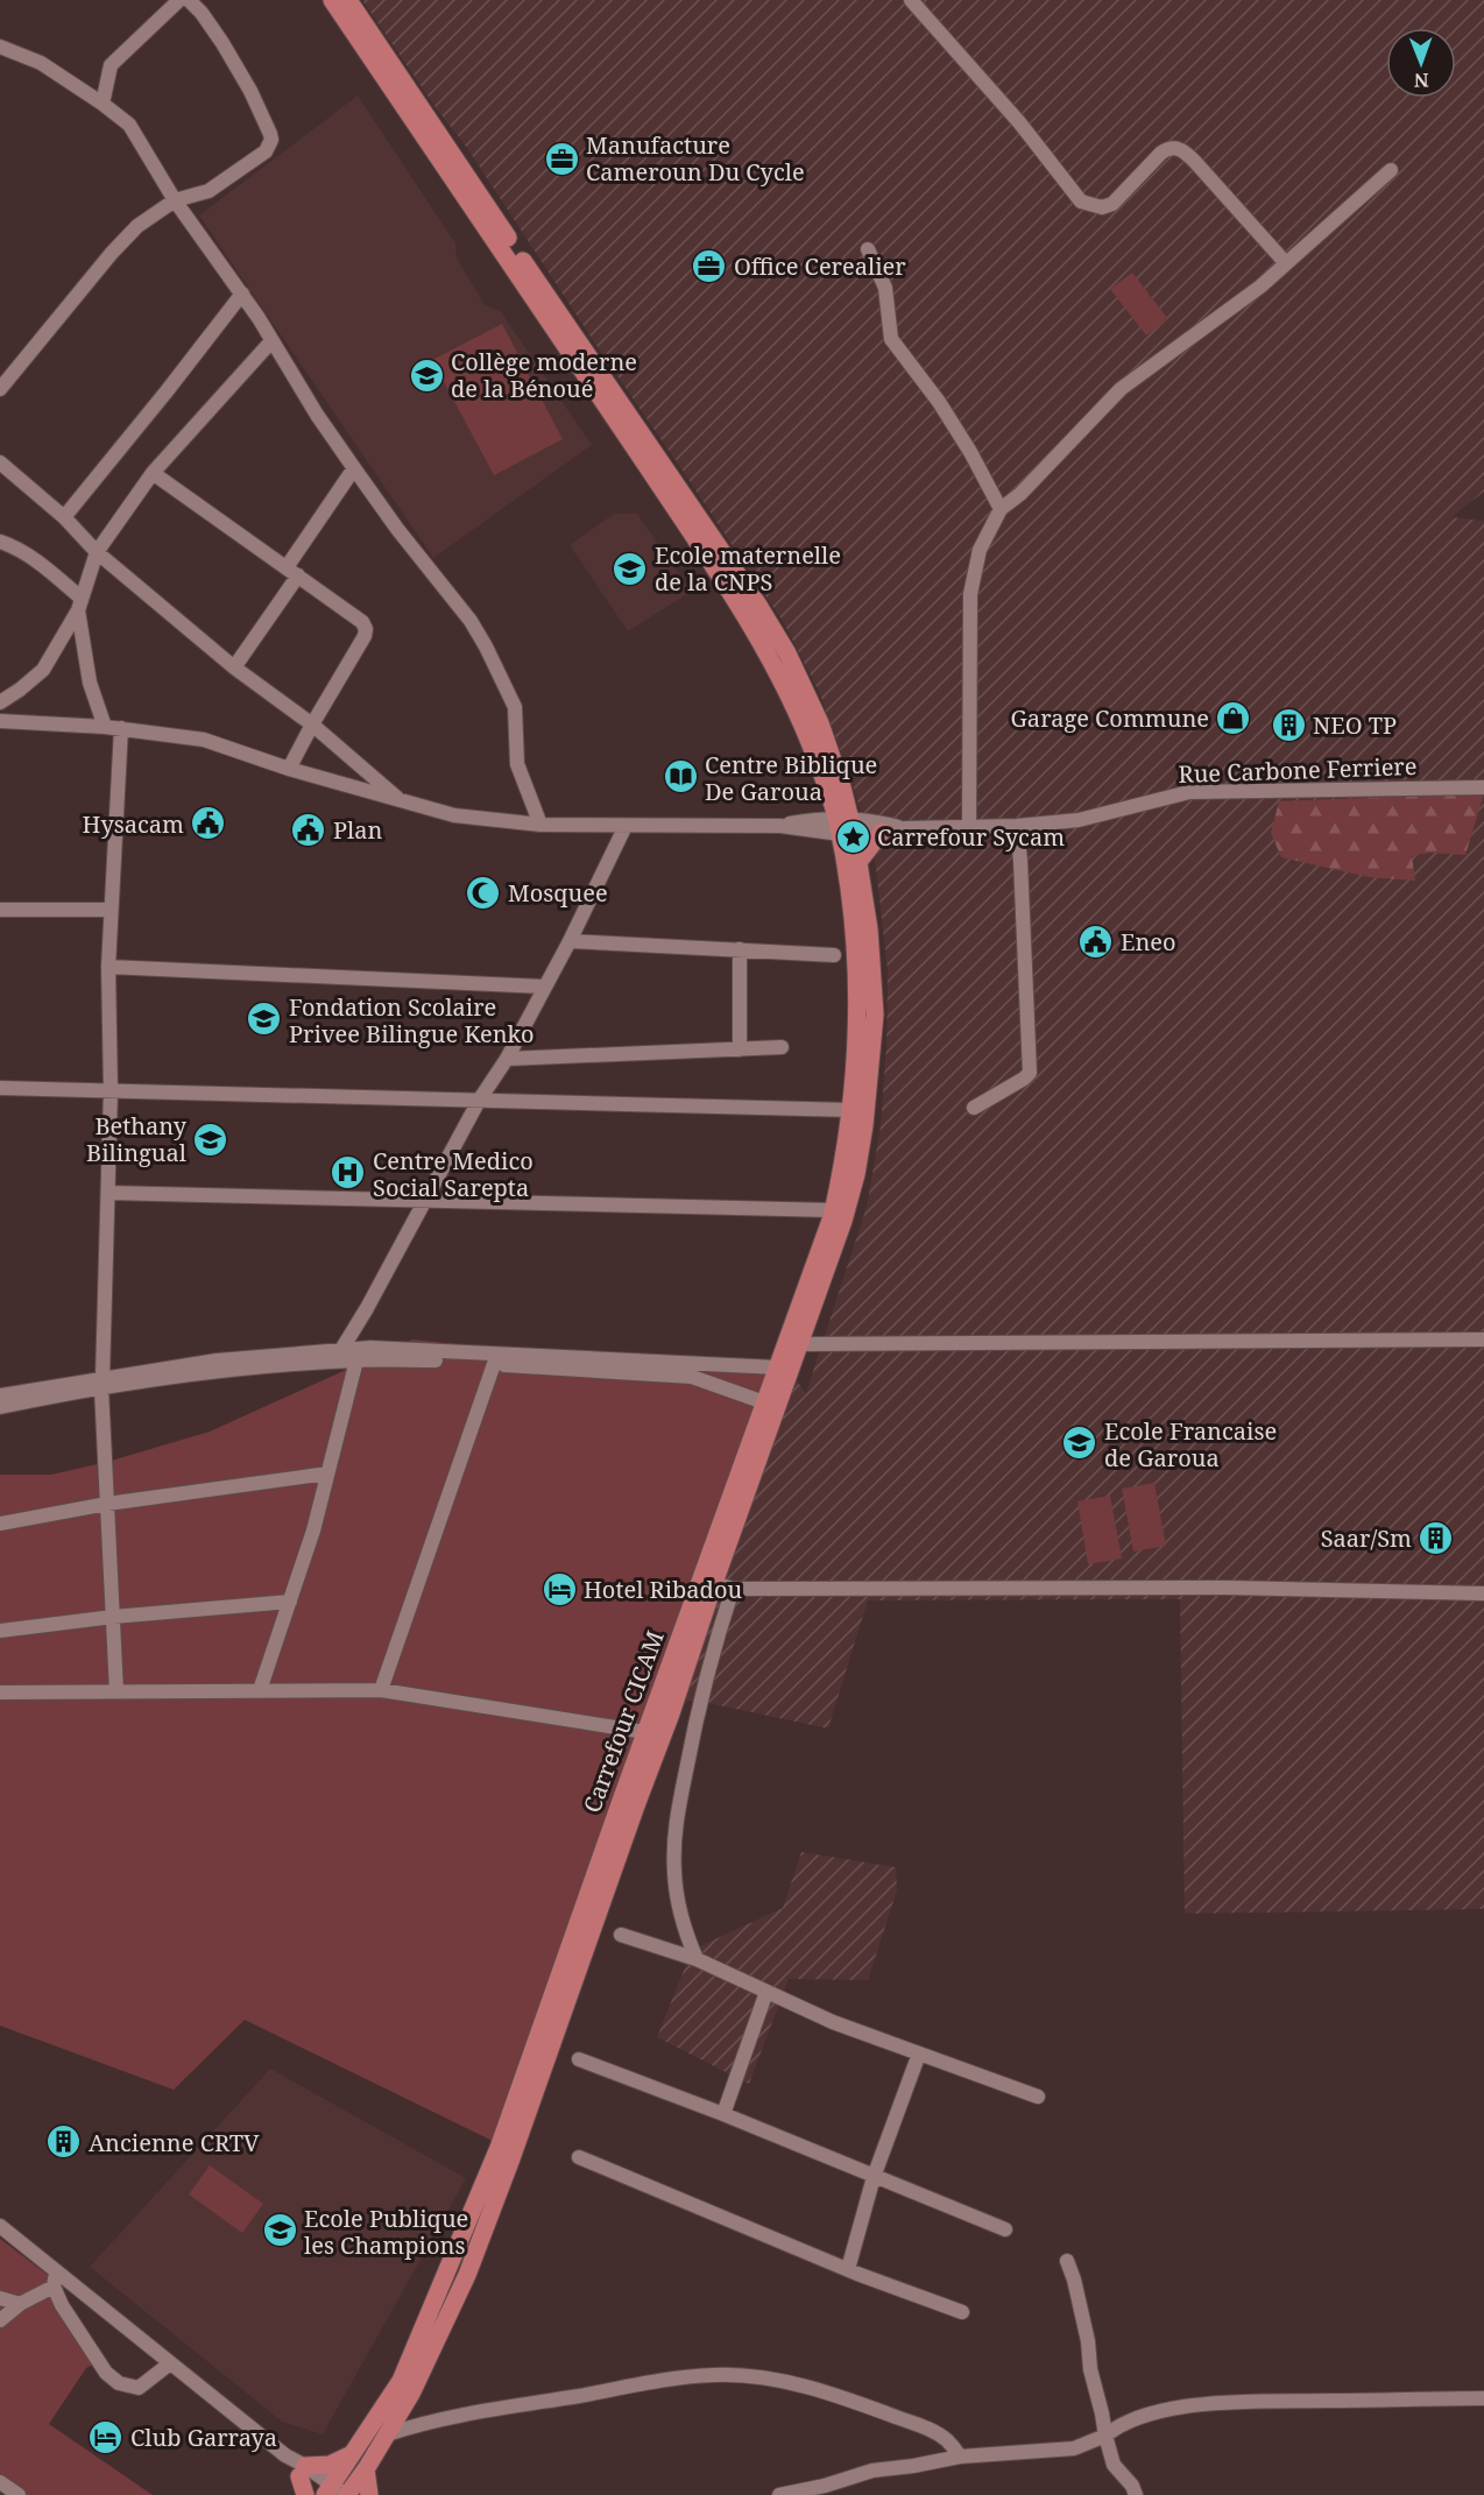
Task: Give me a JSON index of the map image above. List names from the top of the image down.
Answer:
{
  "streets": {
    "main road": ["Carrefour CICAM"],
    "street": ["Rue Carbone Ferriere"]
  },
  "crossings": [
    ["Rue Carbone Ferriere", "Carrefour CICAM"]
  ],
  "places": {
    "office": ["Manufacture Cameroun Du Cycle", "Office Cerealier"],
    "school or university": [
      "Collège moderne de la Bénoué",
      "Ecole maternelle de la CNPS",
      "Fondation Scolaire Privee Bilingue Kenko",
      "Bethany Bilingual",
      "Ecole Francaise de Garoua",
      "Ecole Publique les Champions"
    ],
    "shop": ["Garage Commune"],
    "building": ["NEO TP", "Saar/Sm", "Ancienne CRTV"],
    "library": ["Centre Biblique De Garoua"],
    "public building": ["Hysacam", "Plan", "Eneo"],
    "place": ["Carrefour Sycam"],
    "mosque": ["Mosquee"],
    "hospital": ["Centre Medico Social Sarepta"],
    "hotel": ["Hotel Ribadou", "Club Garraya"]
  },
  "north": "bottom"
}
